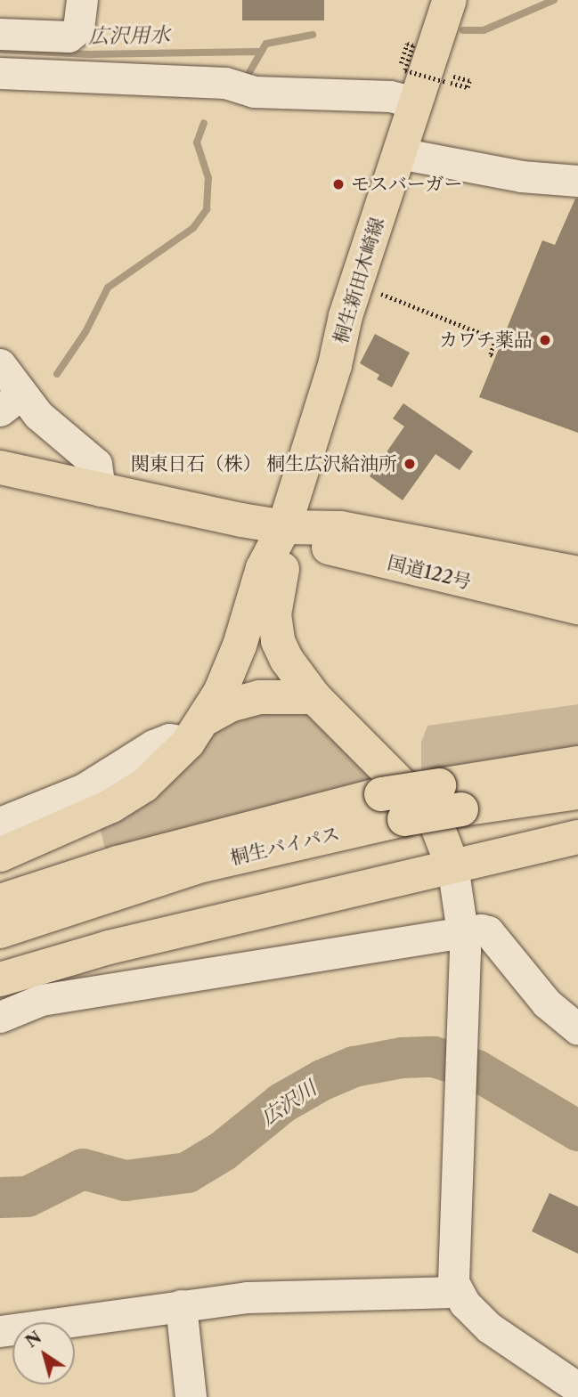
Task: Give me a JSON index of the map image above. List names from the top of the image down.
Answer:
{
  "streets": {
    "main road": ["桐生新田木崎線", "国道122号", "桐生バイパス"]
  },
  "crossings": [
    ["桐生新田木崎線", "国道122号"]
  ],
  "water": ["広沢用水", "広沢川"],
  "places": ["モスバーガー", "カワチ薬品", "関東日石（株） 桐生広沢給油所"],
  "north": "top left"
}
